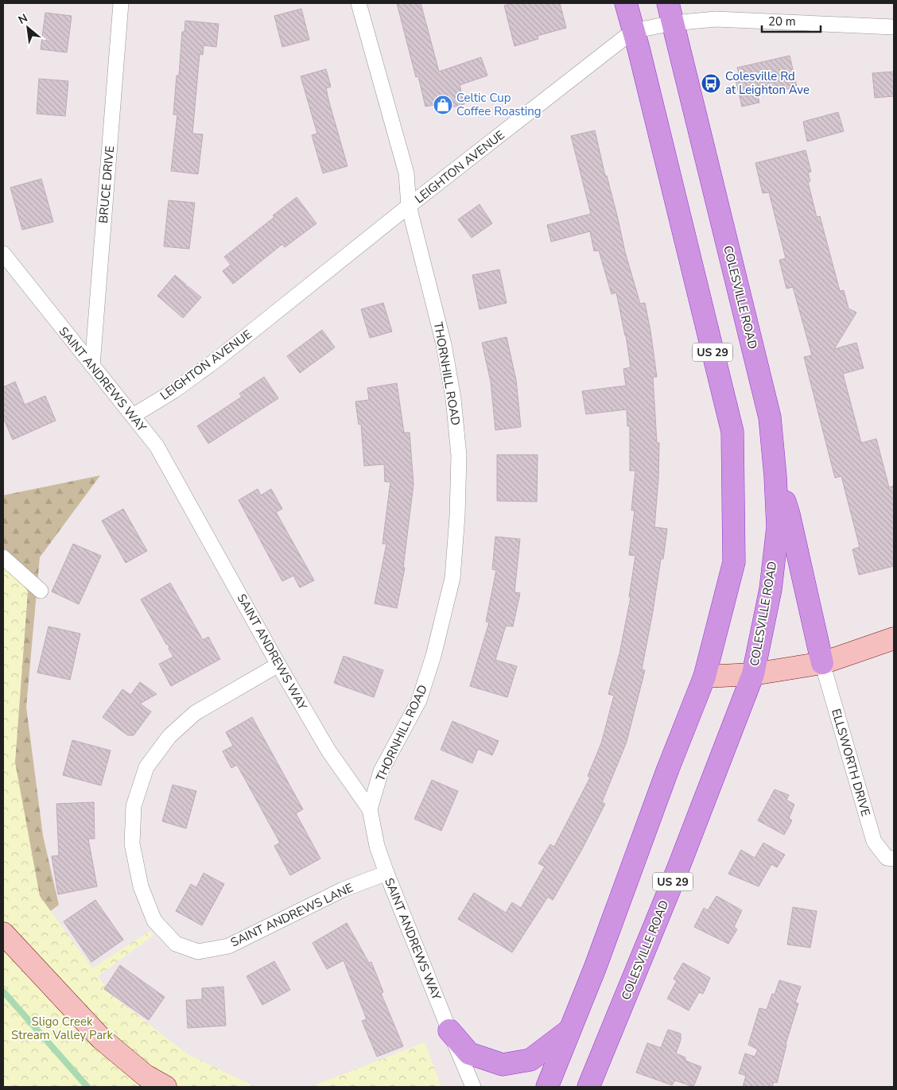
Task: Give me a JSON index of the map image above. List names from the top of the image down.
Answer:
{
  "streets": {
    "highway": ["COLESVILLE ROAD", "US 29"],
    "street": [
      "LEIGHTON AVENUE",
      "BRUCE DRIVE",
      "THORNHILL ROAD",
      "SAINT ANDREWS WAY",
      "ELLSWORTH DRIVE",
      "SAINT ANDREWS LANE"
    ]
  },
  "crossings": [
    ["LEIGHTON AVENUE", "COLESVILLE ROAD"],
    ["LEIGHTON AVENUE", "US 29"],
    ["LEIGHTON AVENUE", "THORNHILL ROAD"],
    ["LEIGHTON AVENUE", "SAINT ANDREWS WAY"],
    ["BRUCE DRIVE", "SAINT ANDREWS WAY"],
    ["THORNHILL ROAD", "SAINT ANDREWS WAY"],
    ["SAINT ANDREWS WAY", "SAINT ANDREWS LANE"]
  ],
  "parks": ["Sligo Creek Stream Valley Park"],
  "places": {
    "bus stop": ["Colesville Rd at Leighton Ave"],
    "shop": ["Celtic Cup Coffee Roasting"]
  },
  "scale_bar": "20 m",
  "north": "top left"
}
